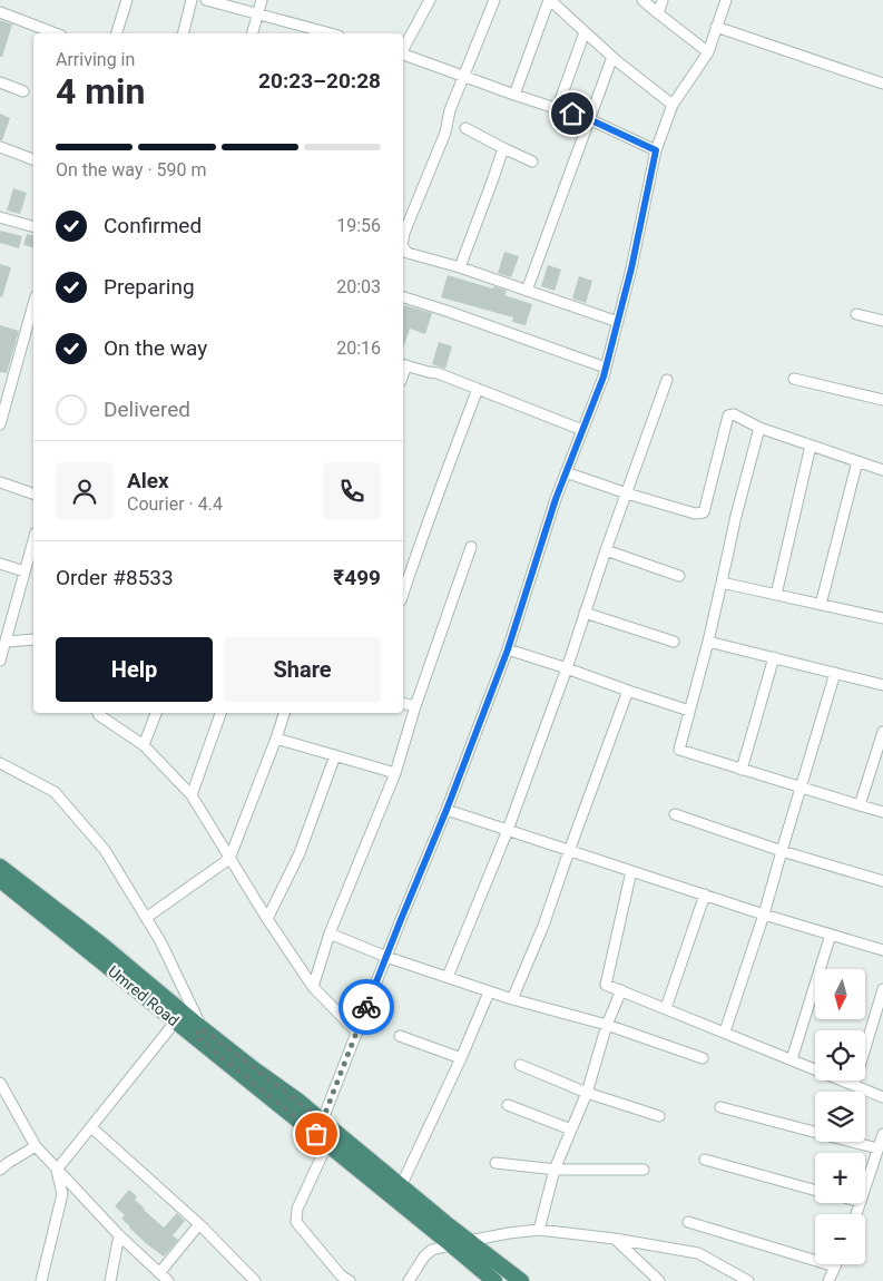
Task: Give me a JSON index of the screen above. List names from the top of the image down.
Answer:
{
  "streets": {
    "highway": ["Umred Road"]
  },
  "north": "bottom",
  "page": {
    "heading": ["4 min", "Arriving in", "20:23–20:28"],
    "panel": [
      "Alex",
      "Courier · 4.4",
      "Order #8533",
      "₹499"
    ],
    "bar": "On the way · 590 m",
    "list": [
      ["Confirmed", "19:56"],
      ["Preparing", "20:03"],
      ["On the way", "20:16"],
      "Delivered"
    ],
    "buttons": ["Help", "Share"],
    "map_buttons": ["+", "−"]
  }
}
